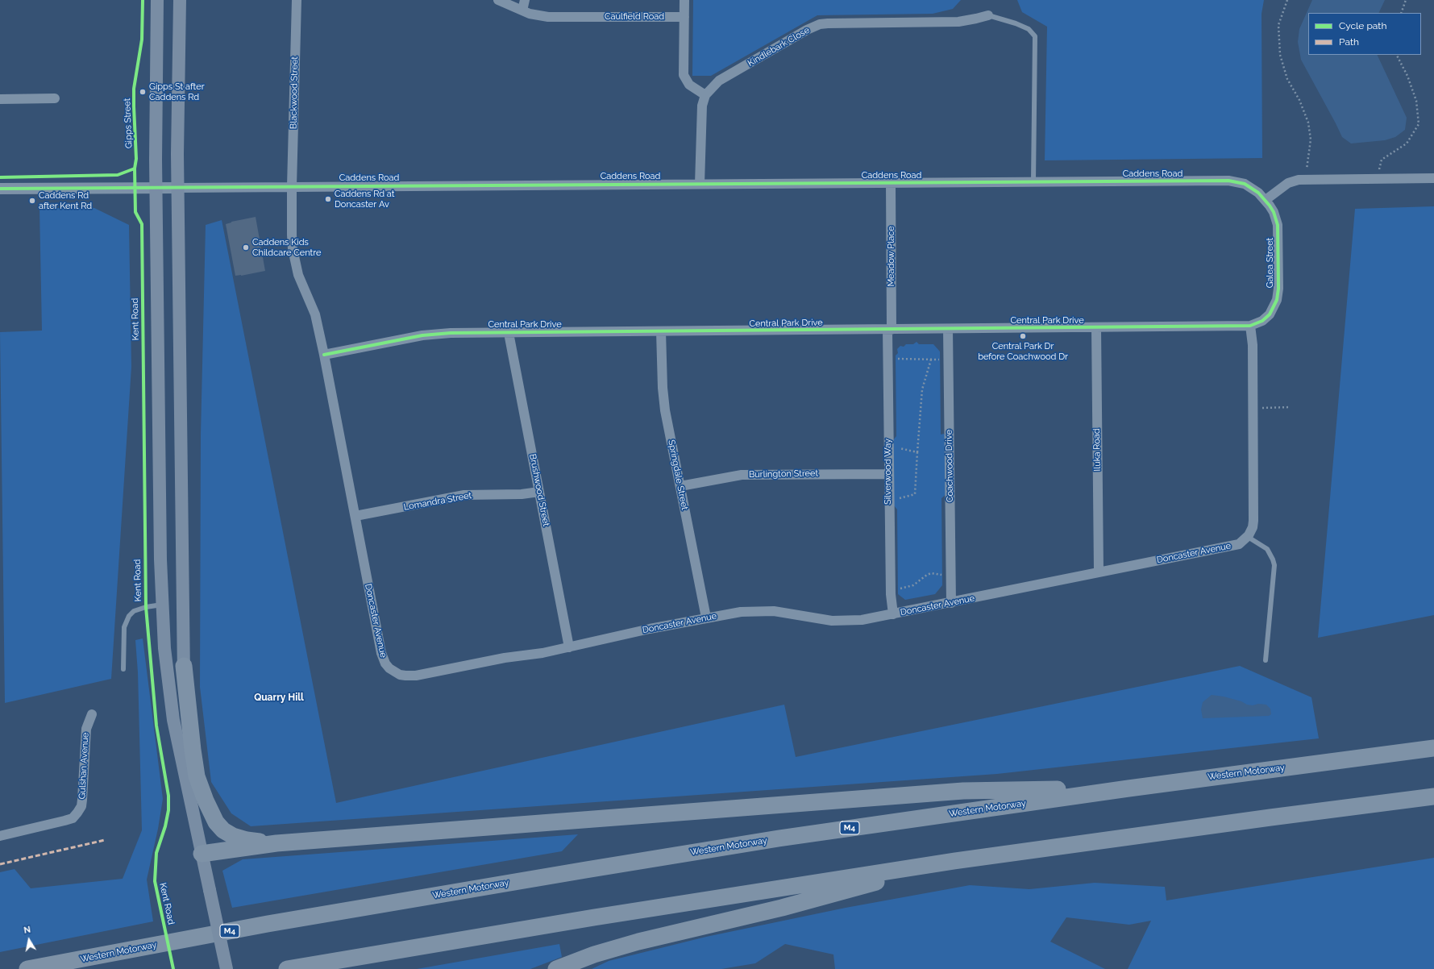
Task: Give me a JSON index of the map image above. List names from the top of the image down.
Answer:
{
  "streets": {
    "highway": ["Western Motorway", "M4"],
    "street": [
      "Caulfield Road",
      "Kindlebark Close",
      "Blackwood Street",
      "Caddens Road",
      "Meadow Place",
      "Galea Street",
      "Central Park Drive",
      "Iluka Road",
      "Coachwood Drive",
      "Silverwood Way",
      "Burlington Street",
      "Springdale Street",
      "Brushwood Street",
      "Lomandra Street",
      "Doncaster Avenue",
      "Gulshan Avenue"
    ],
    "cycle path": ["Gipps Street"]
  },
  "crossings": [
    ["Kindlebark Close", "Caddens Road"],
    ["Blackwood Street", "Caddens Road"],
    ["Blackwood Street", "Doncaster Avenue"],
    ["Caddens Road", "Meadow Place"],
    ["Caddens Road", "Galea Street"],
    ["Caddens Road", "Doncaster Avenue"],
    ["Meadow Place", "Central Park Drive"],
    ["Meadow Place", "Silverwood Way"],
    ["Galea Street", "Central Park Drive"],
    ["Central Park Drive", "Iluka Road"],
    ["Central Park Drive", "Coachwood Drive"],
    ["Central Park Drive", "Silverwood Way"],
    ["Central Park Drive", "Springdale Street"],
    ["Central Park Drive", "Brushwood Street"],
    ["Central Park Drive", "Doncaster Avenue"],
    ["Iluka Road", "Doncaster Avenue"],
    ["Coachwood Drive", "Doncaster Avenue"],
    ["Silverwood Way", "Burlington Street"],
    ["Silverwood Way", "Doncaster Avenue"],
    ["Burlington Street", "Springdale Street"],
    ["Springdale Street", "Doncaster Avenue"],
    ["Brushwood Street", "Lomandra Street"],
    ["Brushwood Street", "Doncaster Avenue"],
    ["Lomandra Street", "Doncaster Avenue"]
  ],
  "districts": ["Quarry Hill"],
  "places": [
    "Gipps St after Caddens Rd",
    "Caddens Rd at Doncaster Av",
    "Caddens Rd after Kent Rd",
    "Caddens Kids Childcare Centre",
    "Central Park Dr before Coachwood Dr"
  ],
  "legend": ["Cycle path", "Path"],
  "north": "top"
}
